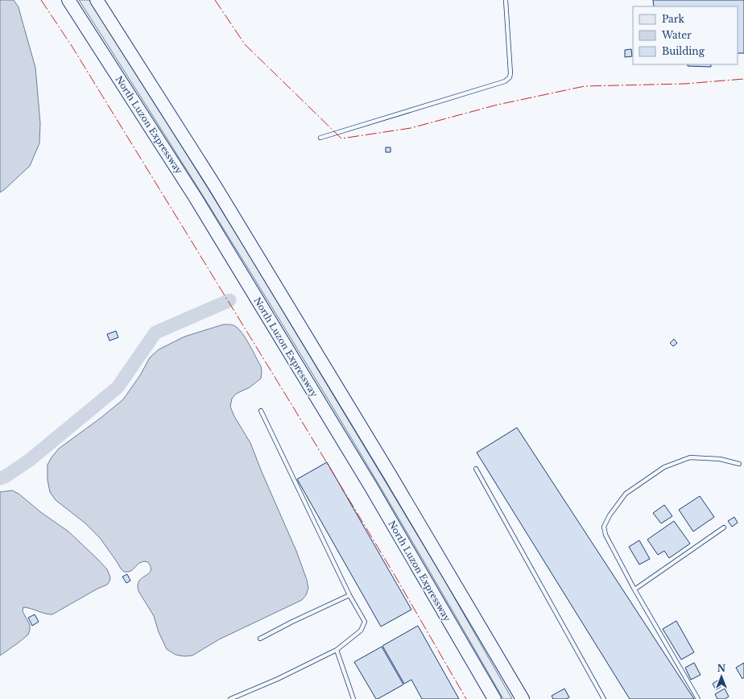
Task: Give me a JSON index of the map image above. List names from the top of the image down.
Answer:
{
  "streets": {
    "highway": ["North Luzon Expressway"]
  },
  "legend": ["Park", "Water", "Building"],
  "north": "top"
}
